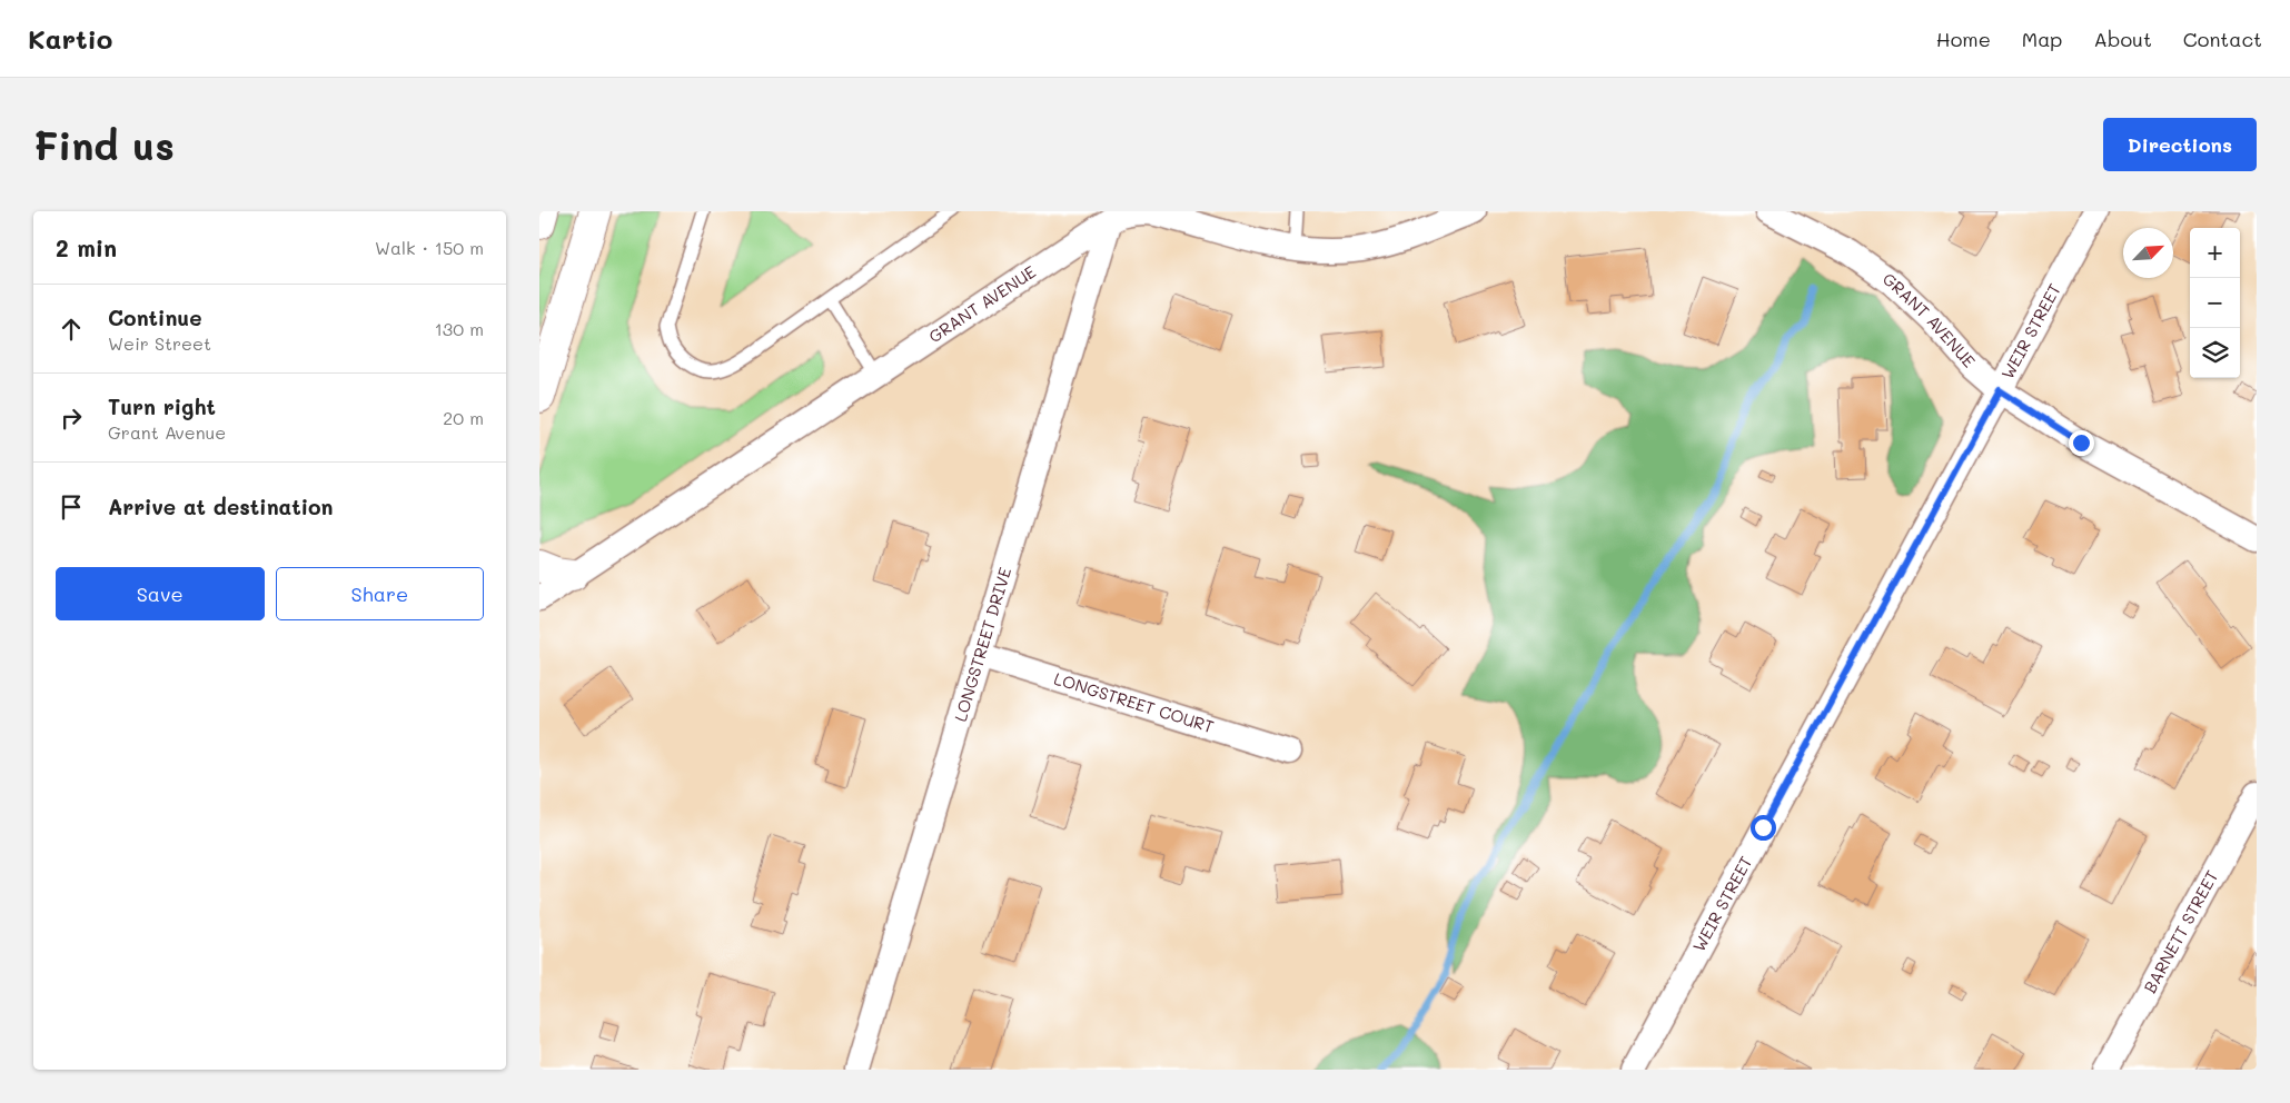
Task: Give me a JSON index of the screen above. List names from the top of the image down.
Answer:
{
  "streets": {
    "street": [
      "GRANT AVENUE",
      "WEIR STREET",
      "LONGSTREET DRIVE",
      "LONGSTREET COURT",
      "BARNETT STREET"
    ]
  },
  "crossings": [
    ["GRANT AVENUE", "WEIR STREET"],
    ["GRANT AVENUE", "LONGSTREET DRIVE"],
    ["LONGSTREET DRIVE", "LONGSTREET COURT"]
  ],
  "north": "top right",
  "page": {
    "header": "Kartio",
    "nav": [
      "Home",
      "Map",
      "About",
      "Contact"
    ],
    "buttons": [
      "Directions",
      ["Save", "Share"]
    ],
    "title": "Find us",
    "heading": ["2 min", "Walk · 150 m"],
    "map_buttons": ["+", "−"],
    "list": [
      ["Continue", "Weir Street", "130 m"],
      ["Turn right", "Grant Avenue", "20 m"],
      "Arrive at destination"
    ]
  }
}
